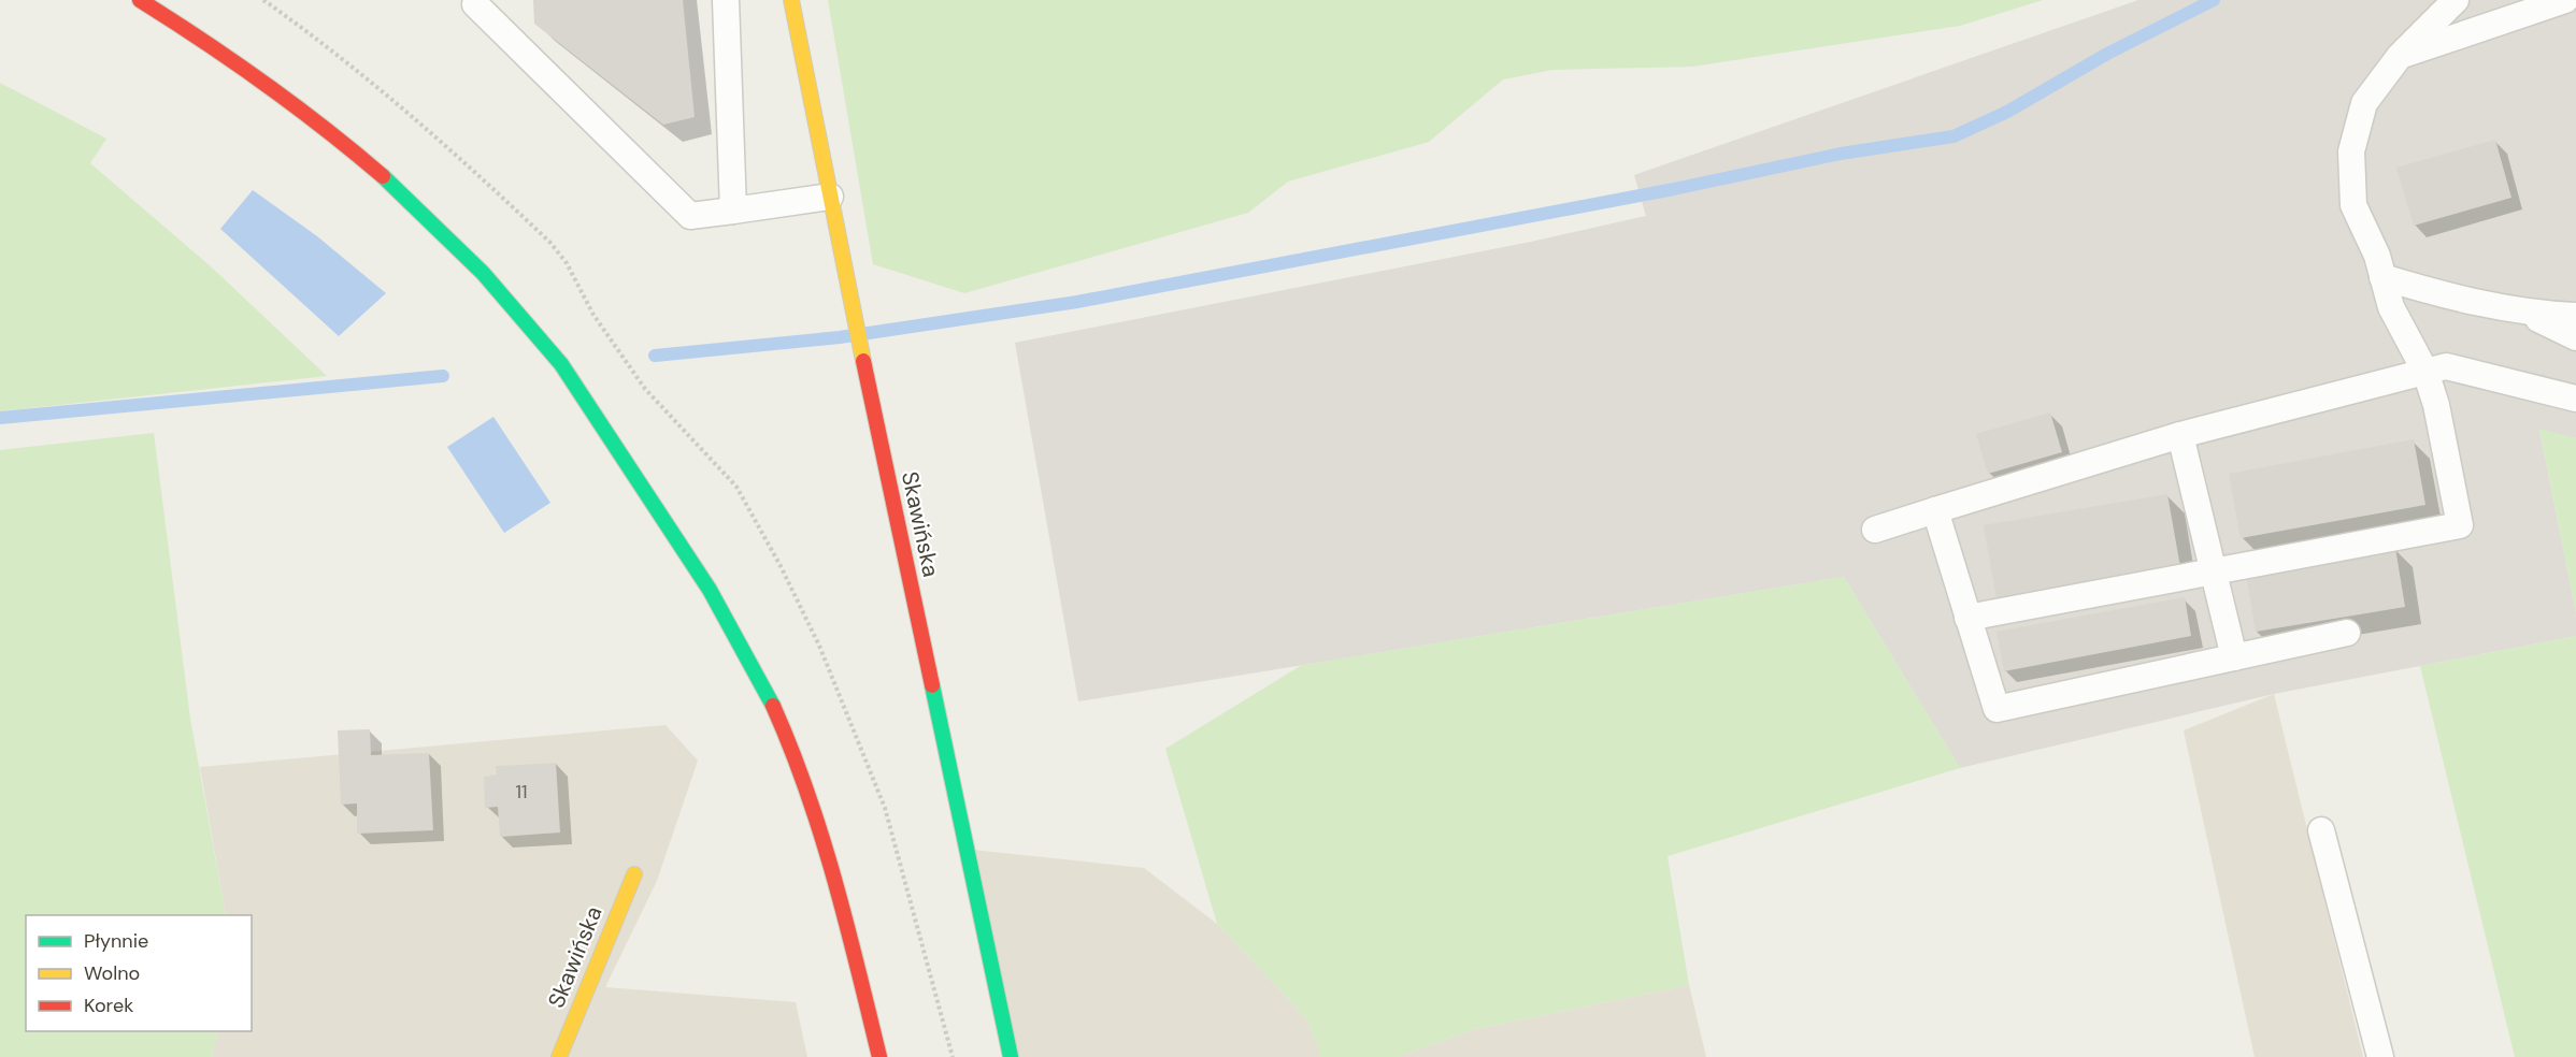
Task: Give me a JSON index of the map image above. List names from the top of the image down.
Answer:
{
  "streets": {
    "main road": ["Skawińska"]
  },
  "house_numbers": ["11"],
  "legend": ["Płynnie", "Wolno", "Korek"]
}
